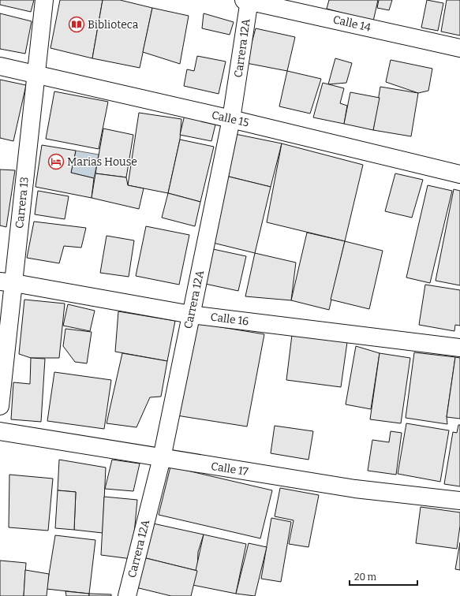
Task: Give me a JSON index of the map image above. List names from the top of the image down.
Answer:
{
  "streets": {
    "street": [
      "Calle 14",
      "Carrera 12A",
      "Calle 15",
      "Carrera 13",
      "Calle 16",
      "Calle 17"
    ]
  },
  "crossings": [
    ["Calle 14", "Carrera 12A"],
    ["Carrera 12A", "Calle 15"],
    ["Carrera 12A", "Calle 16"],
    ["Carrera 12A", "Calle 17"],
    ["Calle 15", "Carrera 13"],
    ["Carrera 13", "Calle 16"]
  ],
  "places": {
    "library": ["Biblioteca"],
    "hotel": ["Marias House"]
  },
  "scale_bar": "20 m"
}
